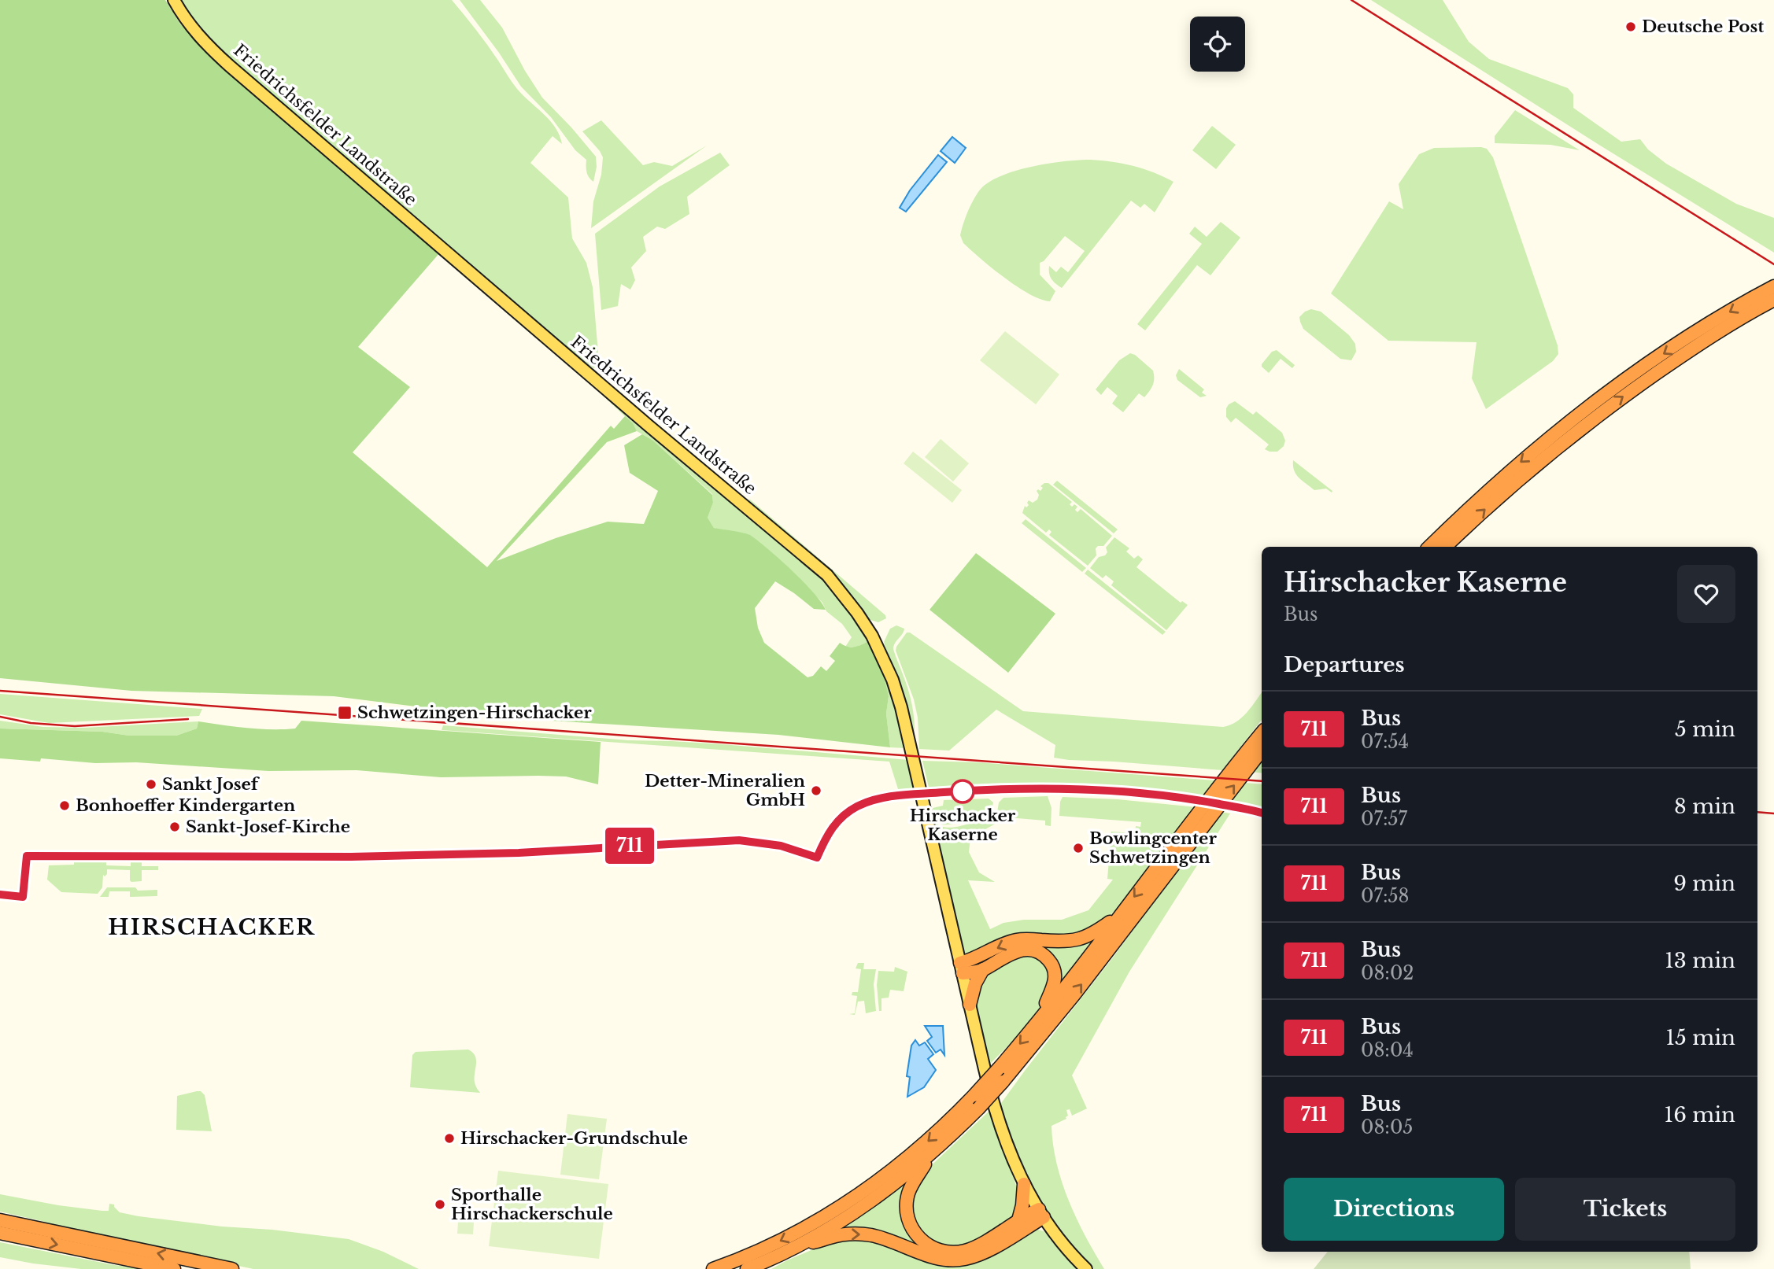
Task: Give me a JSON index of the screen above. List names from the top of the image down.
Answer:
{
  "streets": {
    "main road": ["Friedrichsfelder Landstraße"]
  },
  "districts": ["HIRSCHACKER"],
  "places": {
    "other": [
      "Deutsche Post",
      "Sankt Josef",
      "Detter-Mineralien GmbH",
      "Hirschacker Kaserne",
      "Bonhoeffer Kindergarten",
      "Sankt-Josef-Kirche",
      "Bowlingcenter Schwetzingen",
      "Hirschacker-Grundschule",
      "Sporthalle Hirschackerschule"
    ],
    "transit": ["Schwetzingen-Hirschacker"]
  },
  "lines": ["bus line 711"],
  "page": {
    "on_map": "711",
    "heading": [
      ["Hirschacker Kaserne", "Bus"],
      "Departures"
    ],
    "list": [
      {
        "mark": "711",
        "name": "Bus",
        "note": "07:54",
        "value": "5 min"
      },
      {
        "mark": "711",
        "name": "Bus",
        "note": "07:57",
        "value": "8 min"
      },
      {
        "mark": "711",
        "name": "Bus",
        "note": "07:58",
        "value": "9 min"
      },
      {
        "mark": "711",
        "name": "Bus",
        "note": "08:02",
        "value": "13 min"
      },
      {
        "mark": "711",
        "name": "Bus",
        "note": "08:04",
        "value": "15 min"
      },
      {
        "mark": "711",
        "name": "Bus",
        "note": "08:05",
        "value": "16 min"
      }
    ],
    "buttons": ["Directions", "Tickets"]
  }
}
